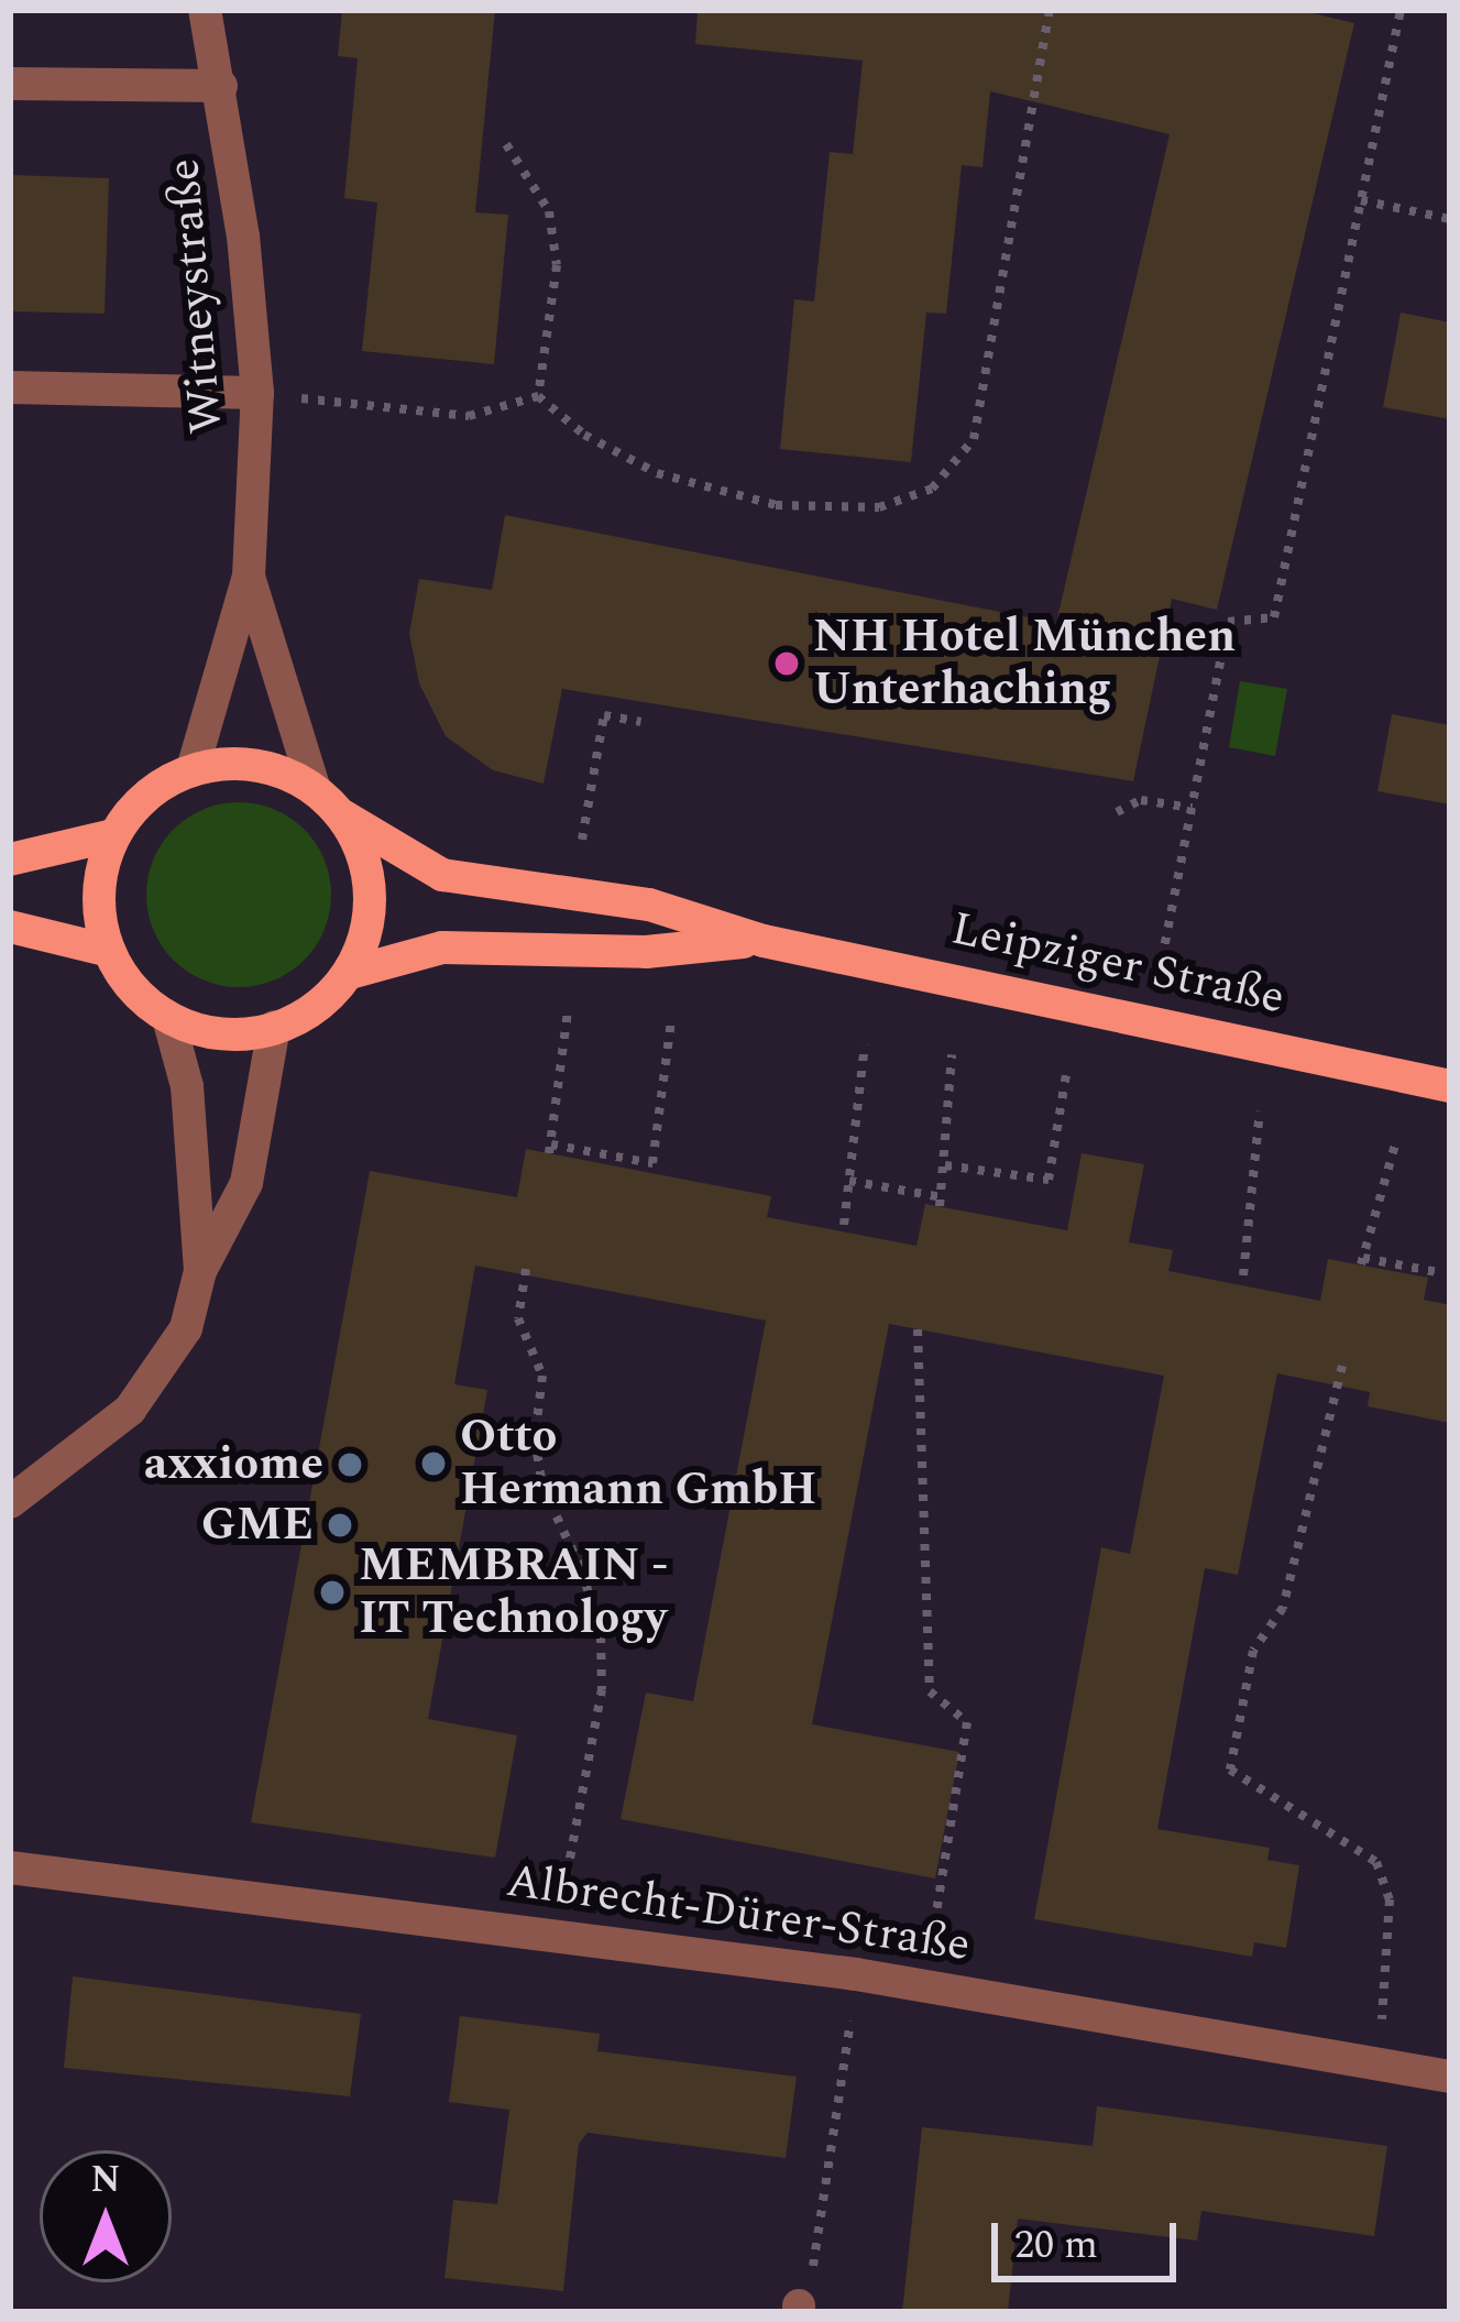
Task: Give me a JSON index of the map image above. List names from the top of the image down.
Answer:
{
  "streets": {
    "main road": ["Leipziger Straße"],
    "street": ["Witneystraße", "Albrecht-Dürer-Straße"]
  },
  "crossings": [
    ["Witneystraße", "Leipziger Straße"]
  ],
  "places": [
    "NH Hotel München Unterhaching",
    "Otto Hermann GmbH",
    "axxiome",
    "GME",
    "MEMBRAIN - IT Technology"
  ],
  "scale_bar": "20 m",
  "north": "top"
}
